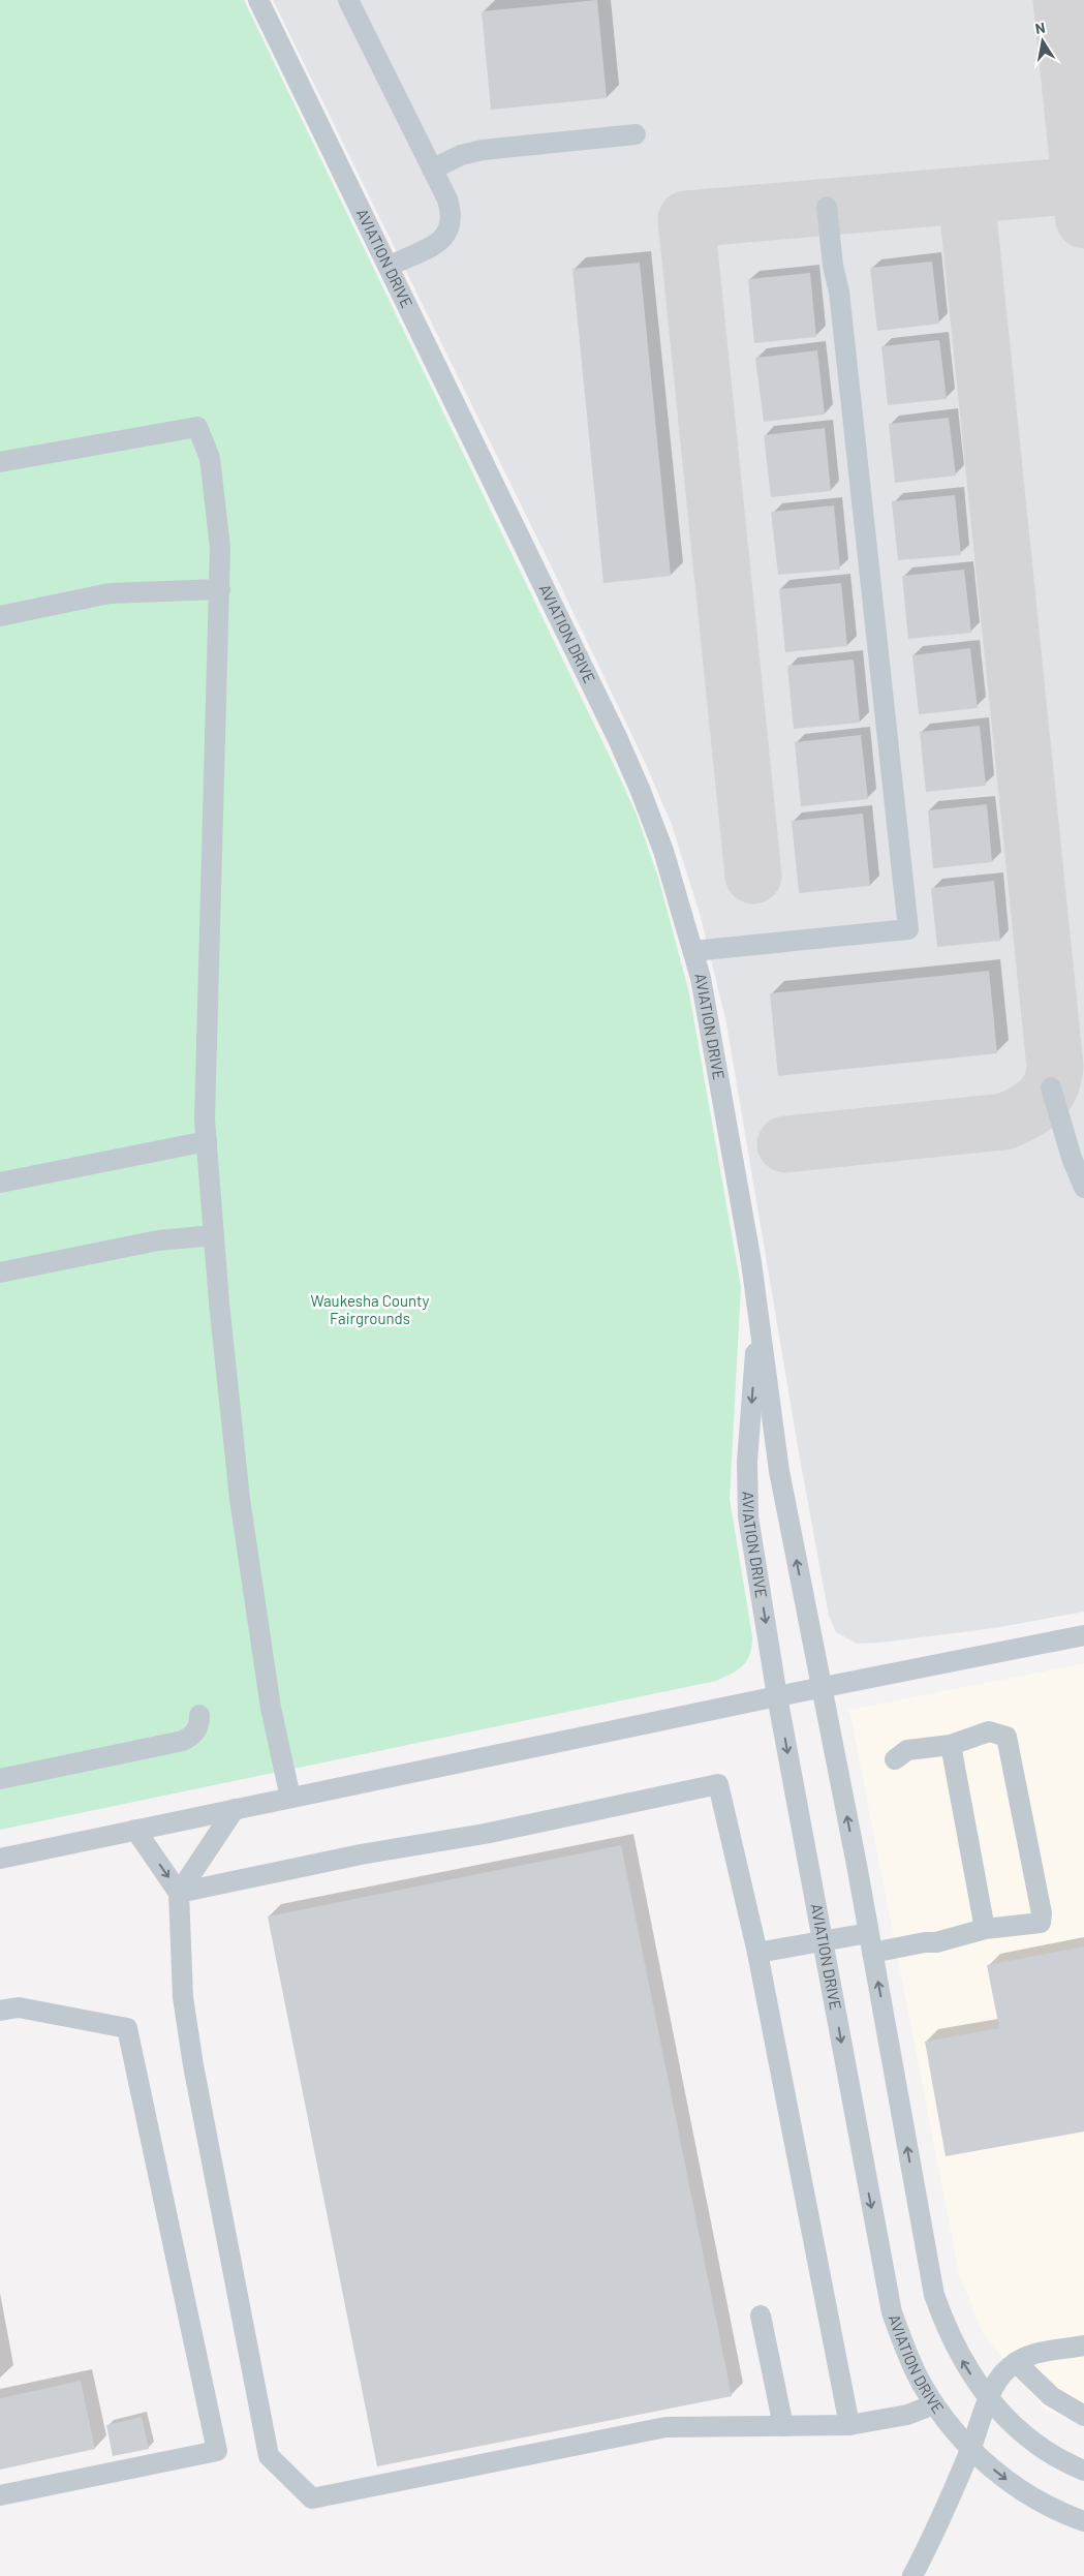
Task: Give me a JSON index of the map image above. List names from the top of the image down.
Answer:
{
  "streets": {
    "street": ["AVIATION DRIVE"]
  },
  "parks": ["Waukesha County Fairgrounds"],
  "north": "top"
}
